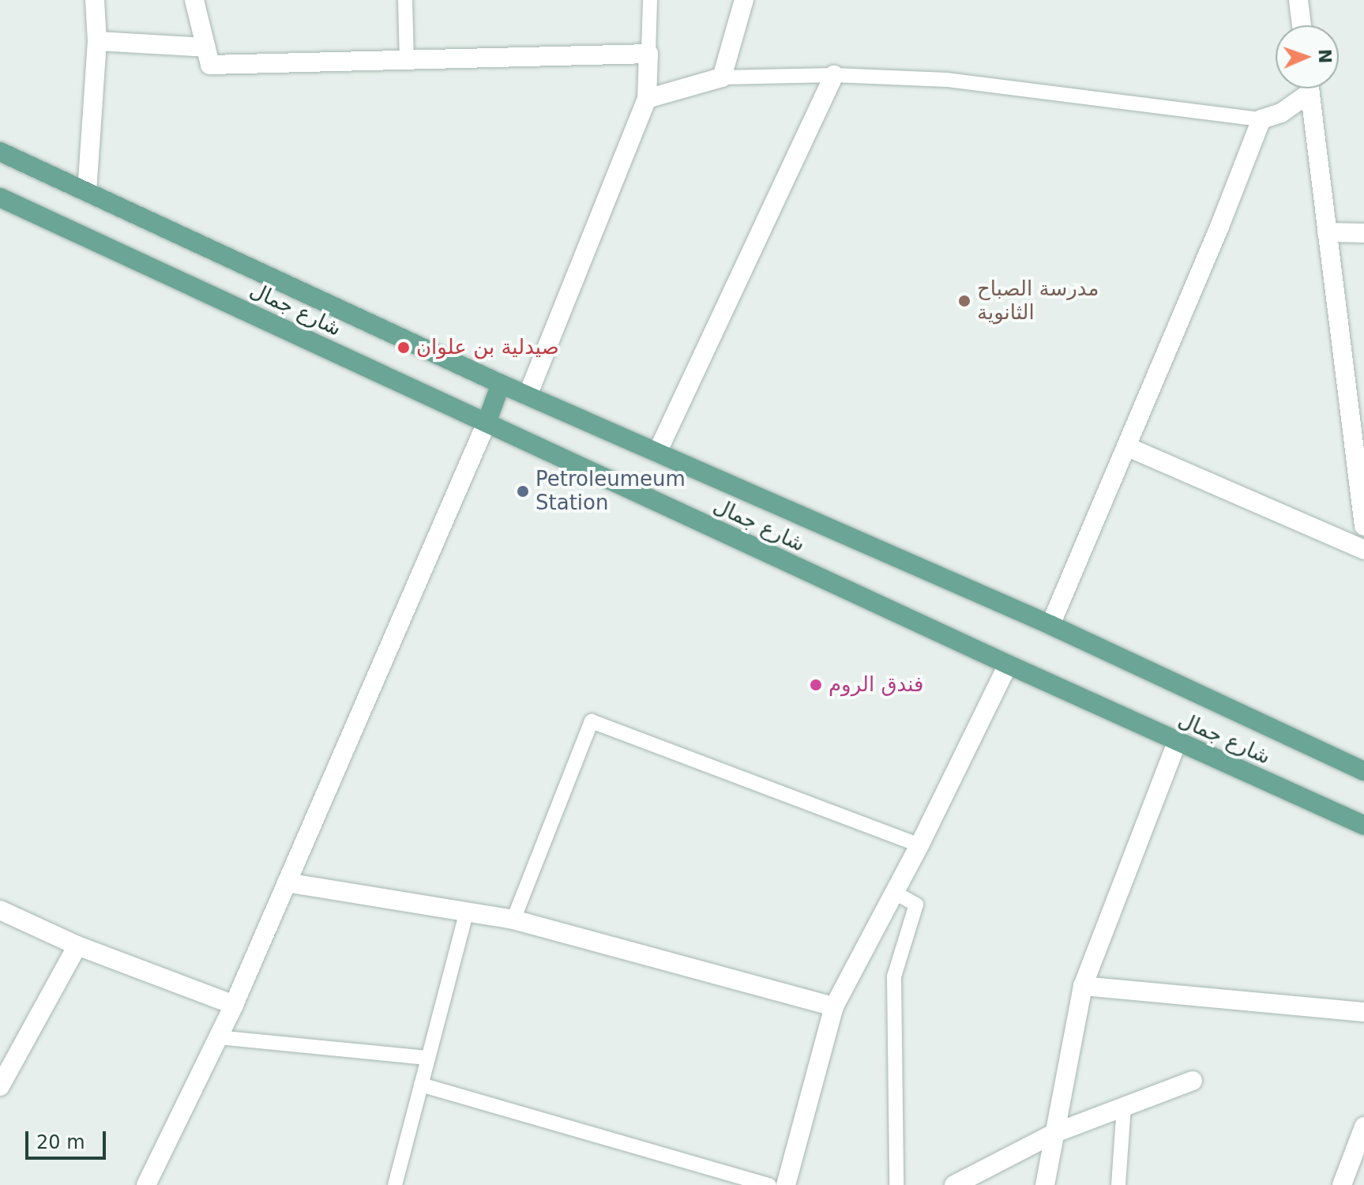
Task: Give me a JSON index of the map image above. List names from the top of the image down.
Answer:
{
  "streets": {
    "main road": ["شارع جمال"]
  },
  "places": [
    "مدرسة الصباح الثانوية",
    "صيدلية بن علوان",
    "Petroleumeum Station",
    "فندق الروم"
  ],
  "scale_bar": "20 m",
  "north": "right"
}
